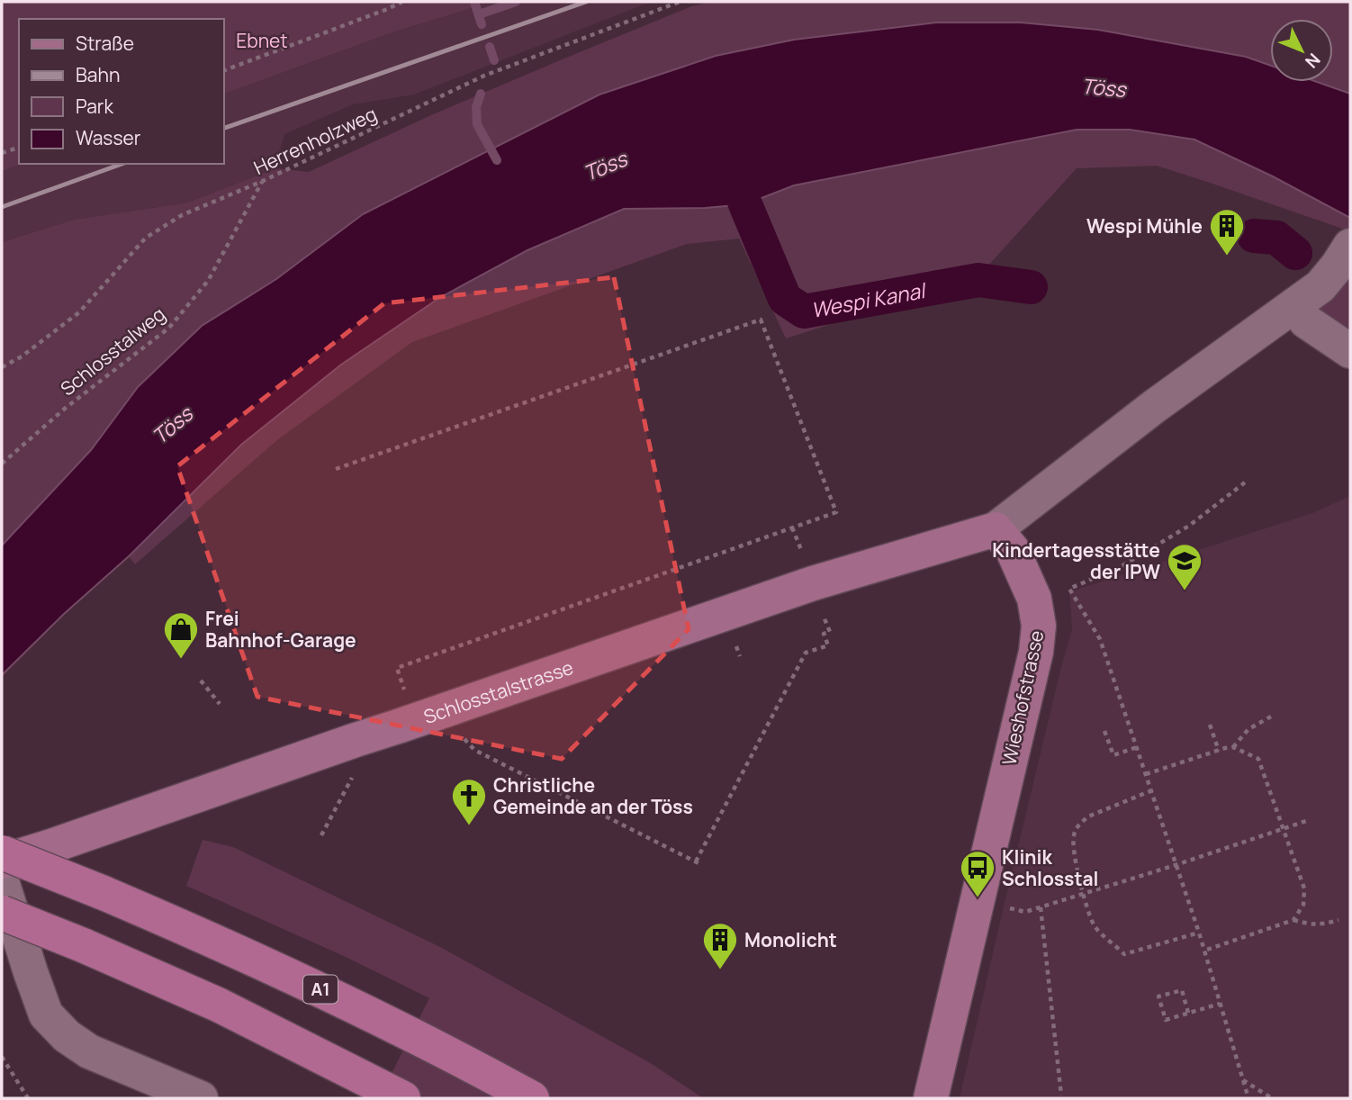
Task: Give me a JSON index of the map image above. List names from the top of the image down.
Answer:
{
  "streets": {
    "highway": ["A1"],
    "main road": ["Schlosstalstrasse", "Wieshofstrasse"],
    "path": ["Herrenholzweg", "Schlosstalweg"]
  },
  "crossings": [
    ["Herrenholzweg", "Schlosstalweg"],
    ["Schlosstalstrasse", "Wieshofstrasse"]
  ],
  "water": ["Töss", "Wespi Kanal"],
  "parks": ["Ebnet"],
  "places": {
    "building": ["Wespi Mühle", "Monolicht"],
    "school or university": ["Kindertagesstätte der IPW"],
    "shop": ["Frei Bahnhof-Garage"],
    "church": ["Christliche Gemeinde an der Töss"],
    "bus stop": ["Klinik Schlosstal"]
  },
  "legend": [
    "Straße",
    "Bahn",
    "Park",
    "Wasser"
  ],
  "north": "bottom right"
}
